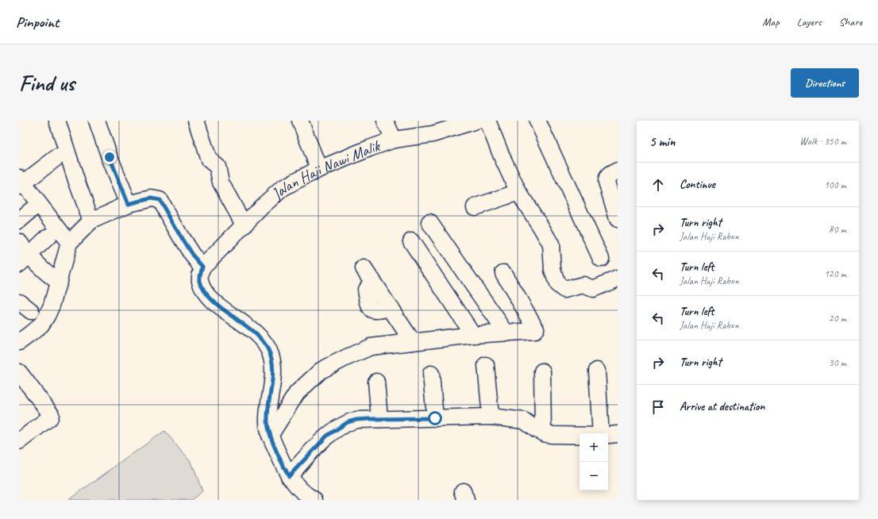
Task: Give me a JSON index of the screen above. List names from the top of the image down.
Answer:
{
  "streets": {
    "street": ["Jalan Haji Nawi Malik"]
  },
  "page": {
    "header": "Pinpoint",
    "nav": ["Map", "Layers", "Share"],
    "buttons": "Directions",
    "title": "Find us",
    "heading": ["5 min", "Walk · 350 m"],
    "list": [
      ["Continue", "100 m"],
      ["Turn right", "Jalan Haji Rabun", "80 m"],
      ["Turn left", "Jalan Haji Rabun", "120 m"],
      ["Turn left", "Jalan Haji Rabun", "20 m"],
      ["Turn right", "30 m"],
      "Arrive at destination"
    ],
    "map_buttons": ["+", "−"]
  }
}
